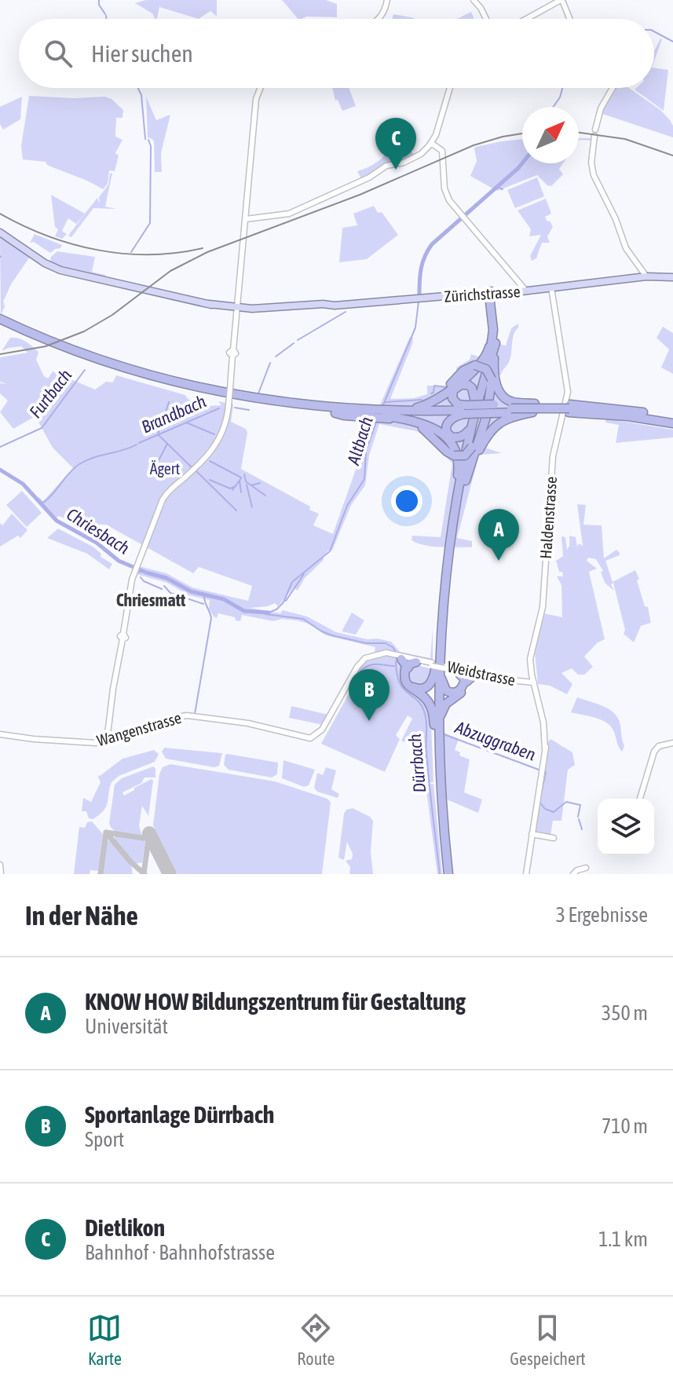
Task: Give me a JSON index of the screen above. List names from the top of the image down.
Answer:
{
  "streets": {
    "main road": ["Zürichstrasse"],
    "street": ["Haldenstrasse", "Weidstrasse", "Wangenstrasse"]
  },
  "crossings": [
    ["Zürichstrasse", "Haldenstrasse"],
    ["Haldenstrasse", "Weidstrasse"],
    ["Weidstrasse", "Wangenstrasse"]
  ],
  "districts": ["Chriesmatt"],
  "water": [
    "Furtbach",
    "Brandbach",
    "Altbach",
    "Chriesbach",
    "Abzuggraben",
    "Dürrbach"
  ],
  "parks": ["Ägert"],
  "north": "top right",
  "page": {
    "search": "Hier suchen",
    "pins": ["C", "A", "B"],
    "heading": ["In der Nähe", "3 Ergebnisse"],
    "list": [
      {
        "mark": "A",
        "name": "KNOW HOW Bildungszentrum für Gestaltung",
        "note": "Universität",
        "value": "350 m"
      },
      {
        "mark": "B",
        "name": "Sportanlage Dürrbach",
        "note": "Sport",
        "value": "710 m"
      },
      {
        "mark": "C",
        "name": "Dietlikon",
        "note": "Bahnhof · Bahnhofstrasse",
        "value": "1.1 km"
      }
    ],
    "nav": ["Karte", "Route", "Gespeichert"]
  }
}
